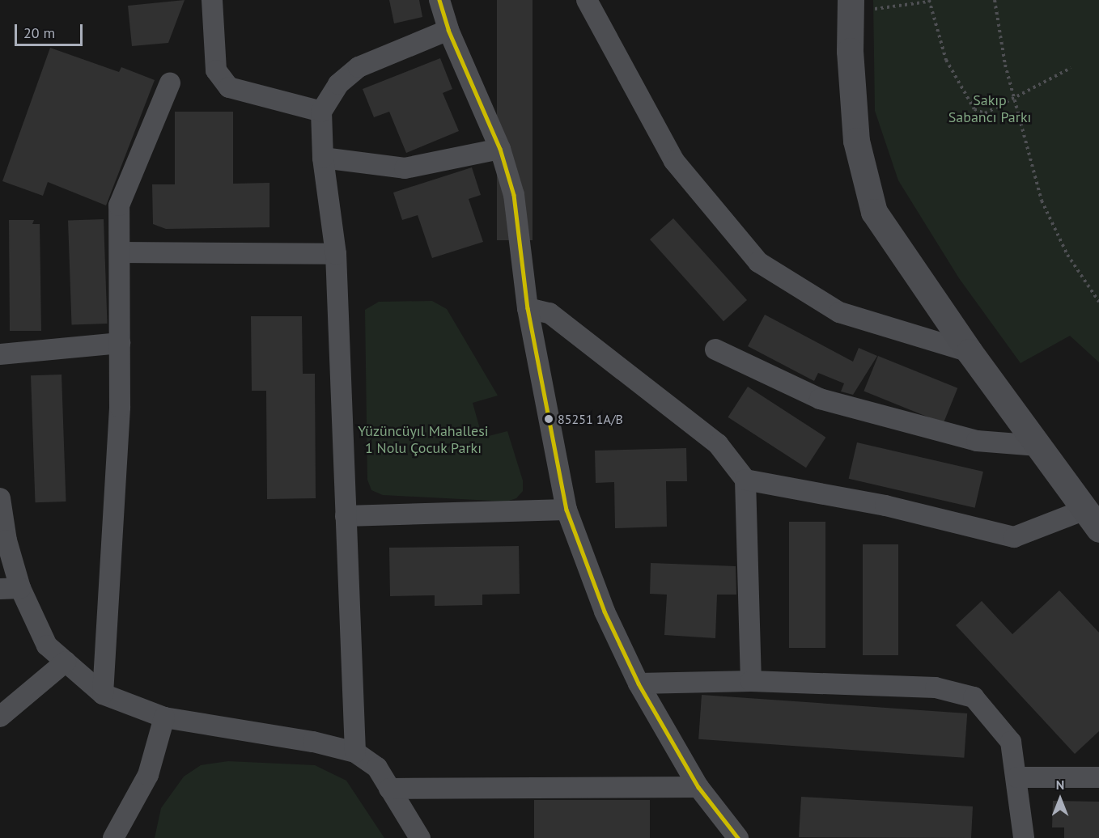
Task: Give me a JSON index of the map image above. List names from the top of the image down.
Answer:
{
  "parks": ["Sakıp Sabancı Parkı", "Yüzüncüyıl Mahallesi 1 Nolu Çocuk Parkı"],
  "places": ["85251 1A/B"],
  "scale_bar": "20 m",
  "north": "top"
}
